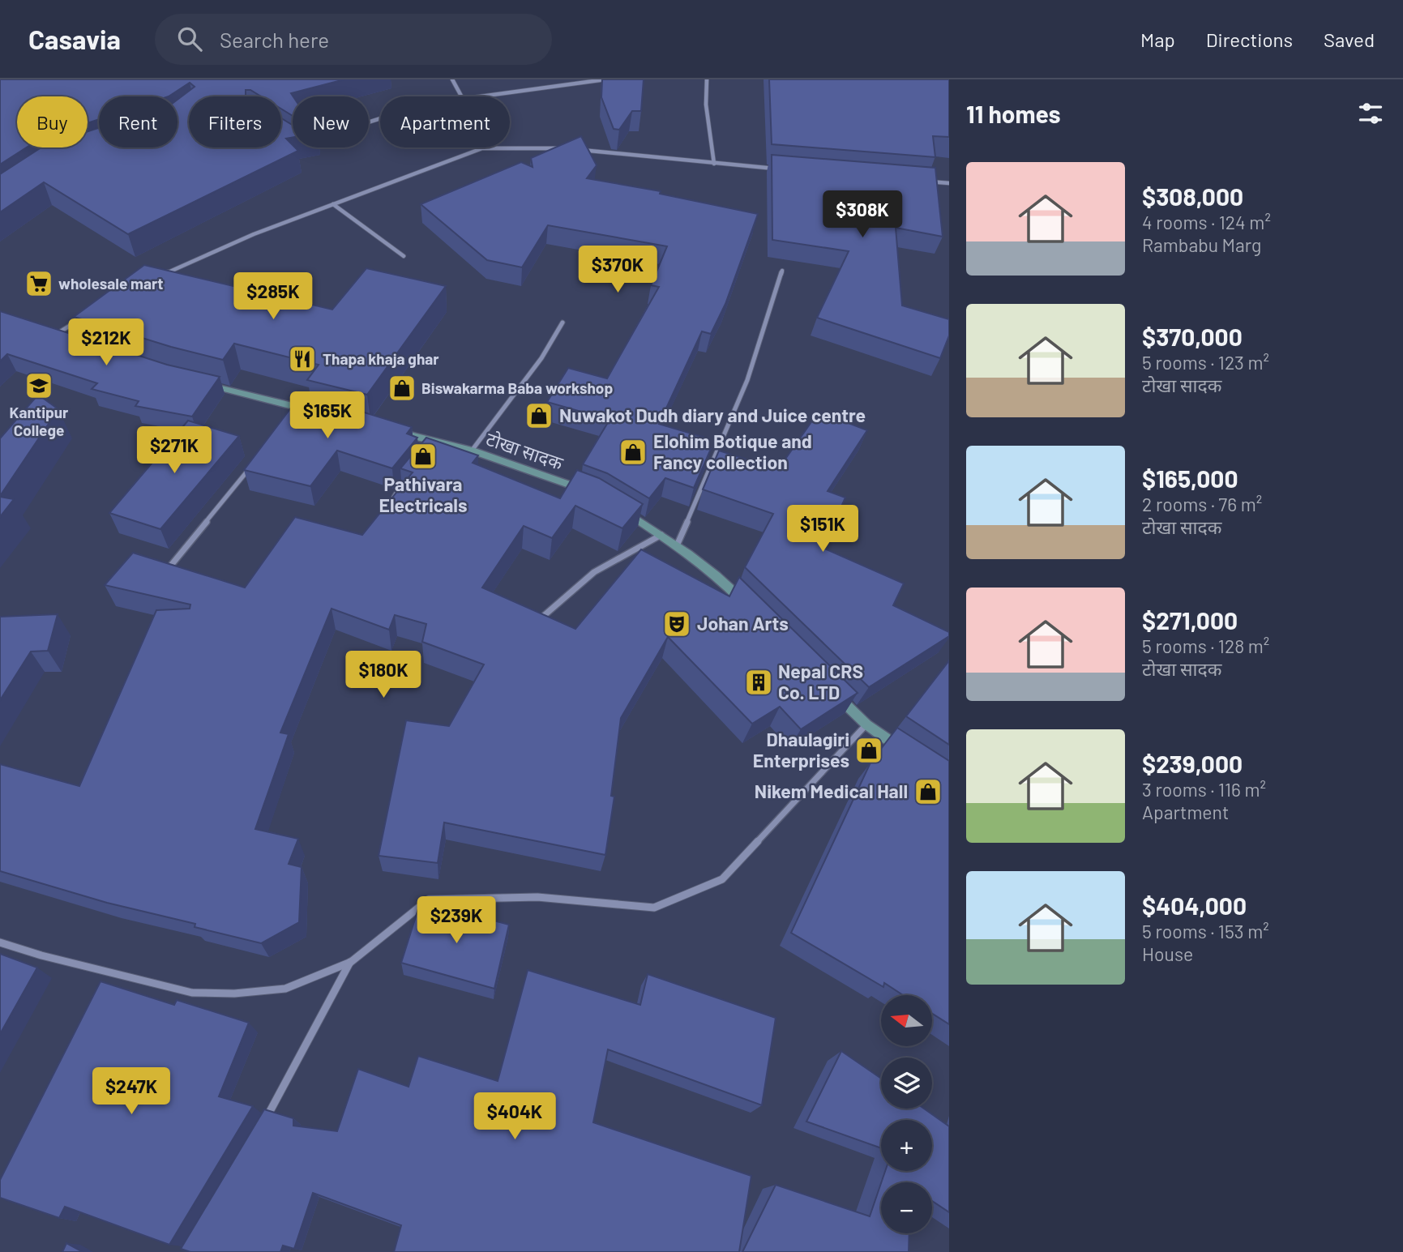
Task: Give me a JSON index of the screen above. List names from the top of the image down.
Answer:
{
  "streets": {
    "main road": ["टोखा सादक"]
  },
  "places": {
    "supermarket": ["wholesale mart"],
    "restaurant": ["Thapa khaja ghar"],
    "school or university": ["Kantipur College"],
    "shop": [
      "Biswakarma Baba workshop",
      "Nuwakot Dudh diary and Juice centre",
      "Elohim Botique and Fancy collection",
      "Pathivara Electricals",
      "Dhaulagiri Enterprises",
      "Nikem Medical Hall"
    ],
    "theatre": ["Johan Arts"],
    "building": ["Nepal CRS Co. LTD"]
  },
  "north": "left",
  "page": {
    "header": "Casavia",
    "search": "Search here",
    "nav": ["Map", "Directions", "Saved"],
    "heading": "11 homes",
    "chip": [
      "Buy",
      "Rent",
      "Filters",
      "New",
      "Apartment"
    ],
    "list": [
      {
        "name": "$308,000",
        "note": "4 rooms · 124 m² · Rambabu Marg"
      },
      {
        "name": "$370,000",
        "note": "5 rooms · 123 m² · टोखा सादक"
      },
      {
        "name": "$165,000",
        "note": "2 rooms · 76 m² · टोखा सादक"
      },
      {
        "name": "$271,000",
        "note": "5 rooms · 128 m² · टोखा सादक"
      },
      {
        "name": "$239,000",
        "note": "3 rooms · 116 m² · Apartment"
      },
      {
        "name": "$404,000",
        "note": "5 rooms · 153 m² · House"
      }
    ],
    "price": [
      "$308K",
      "$370K",
      "$285K",
      "$212K",
      "$165K",
      "$271K",
      "$151K",
      "$180K",
      "$239K",
      "$247K",
      "$404K"
    ],
    "map_buttons": ["+", "−"]
  }
}
